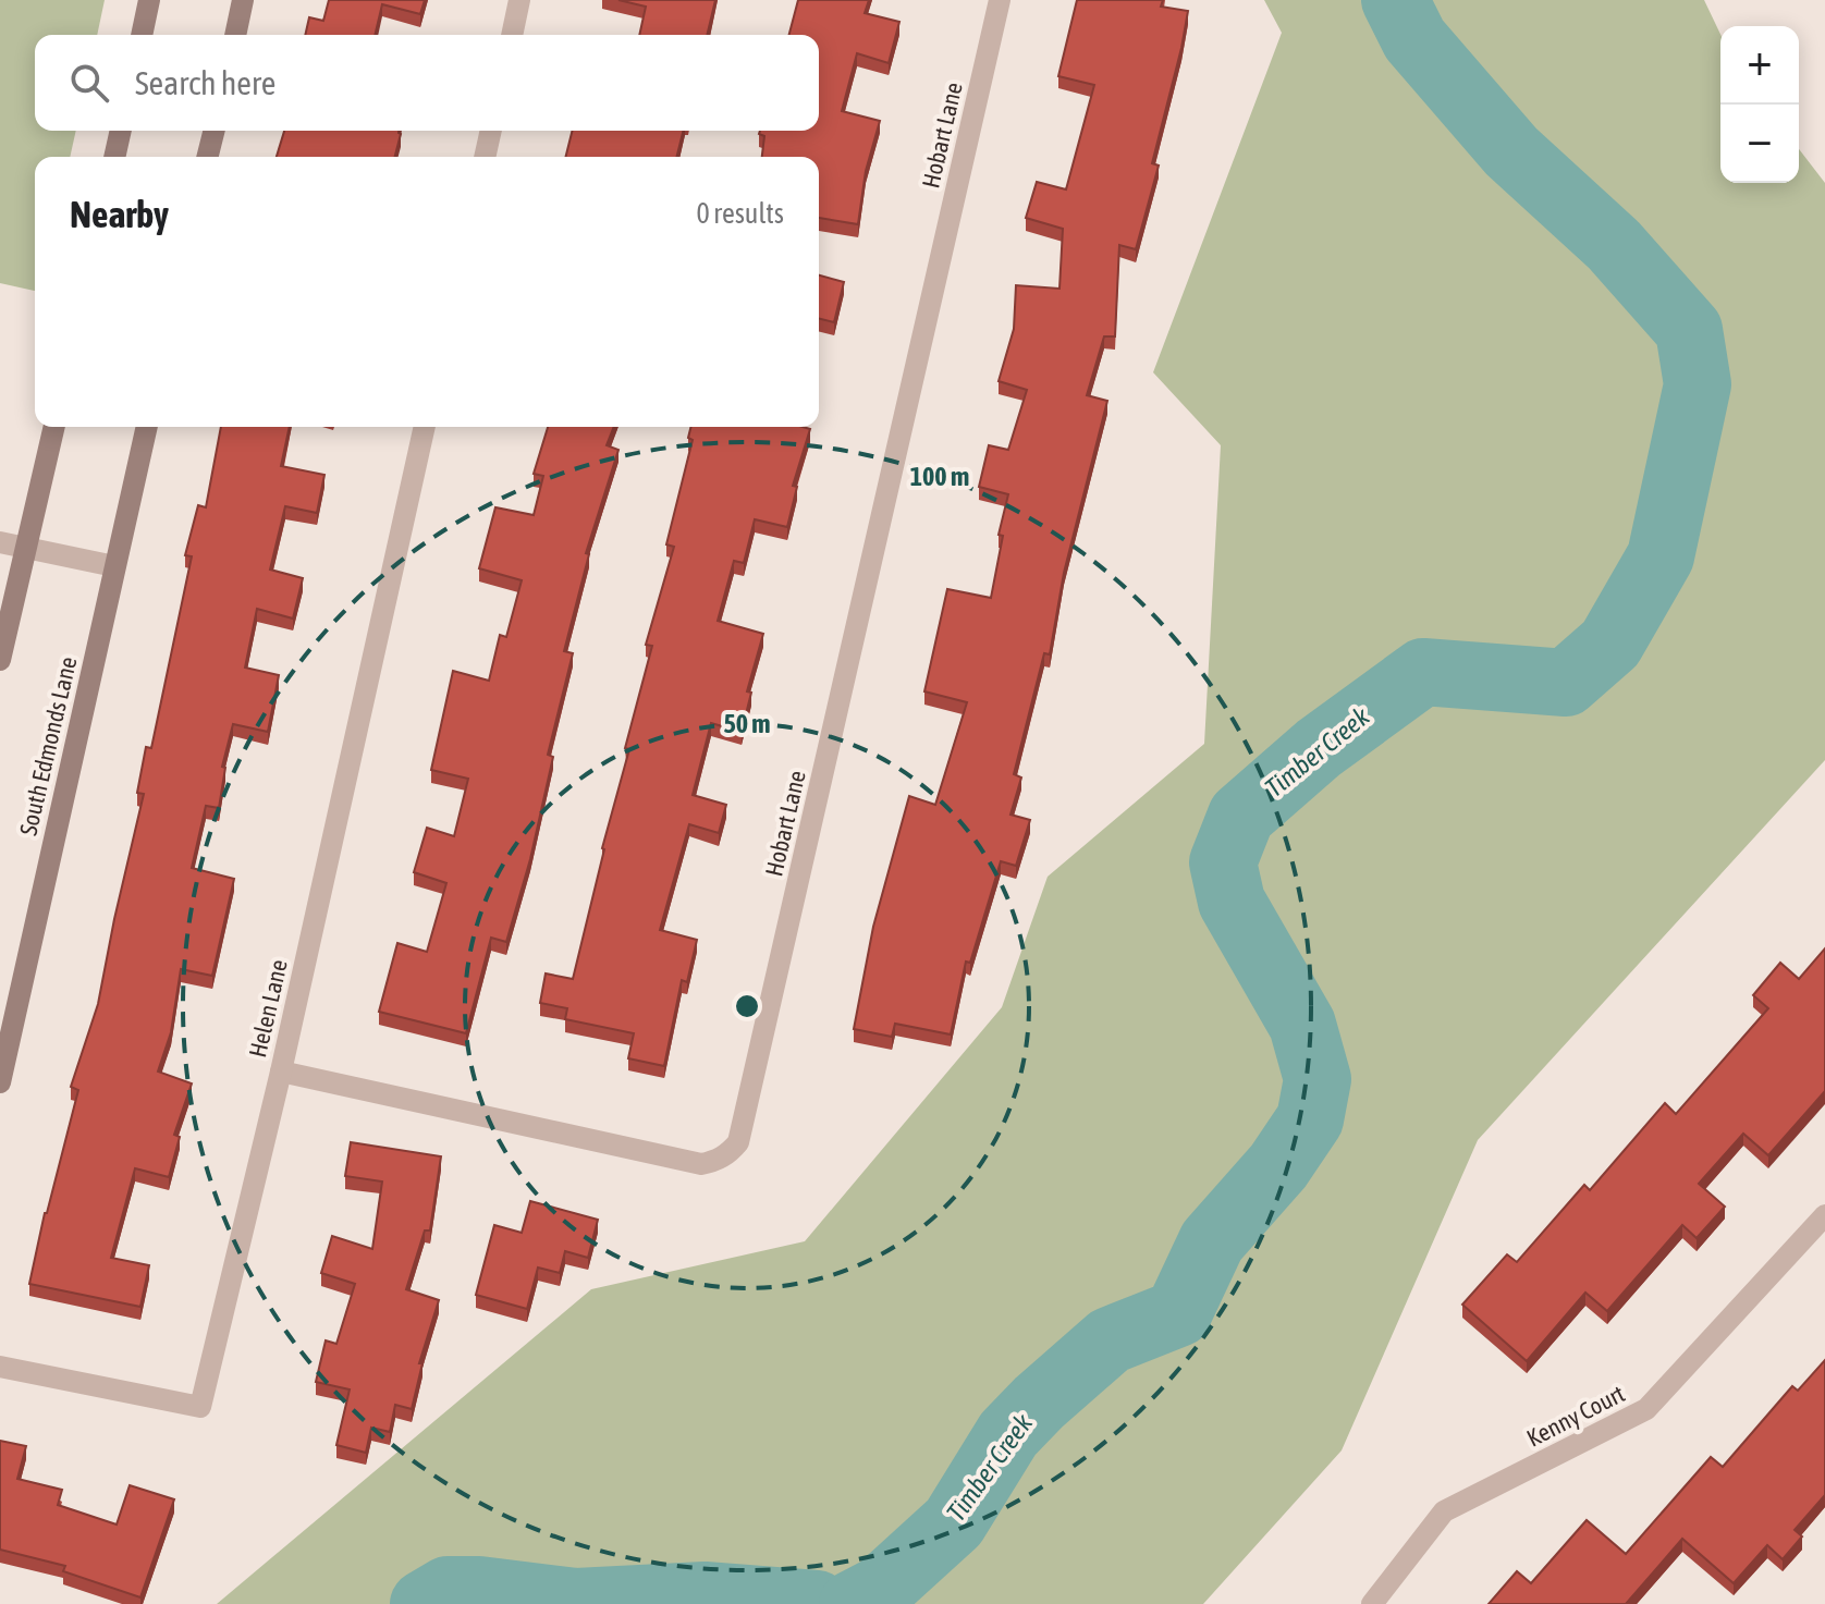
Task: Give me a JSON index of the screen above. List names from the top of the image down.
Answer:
{
  "streets": {
    "main road": ["South Edmonds Lane"],
    "street": ["Hobart Lane", "Helen Lane", "Kenny Court"]
  },
  "crossings": [
    ["Hobart Lane", "Helen Lane"]
  ],
  "water": ["Timber Creek"],
  "page": {
    "map_buttons": ["+", "−"],
    "search": "Search here",
    "heading": ["Nearby", "0 results"]
  },
  "rings": ["100 m", "50 m"]
}
